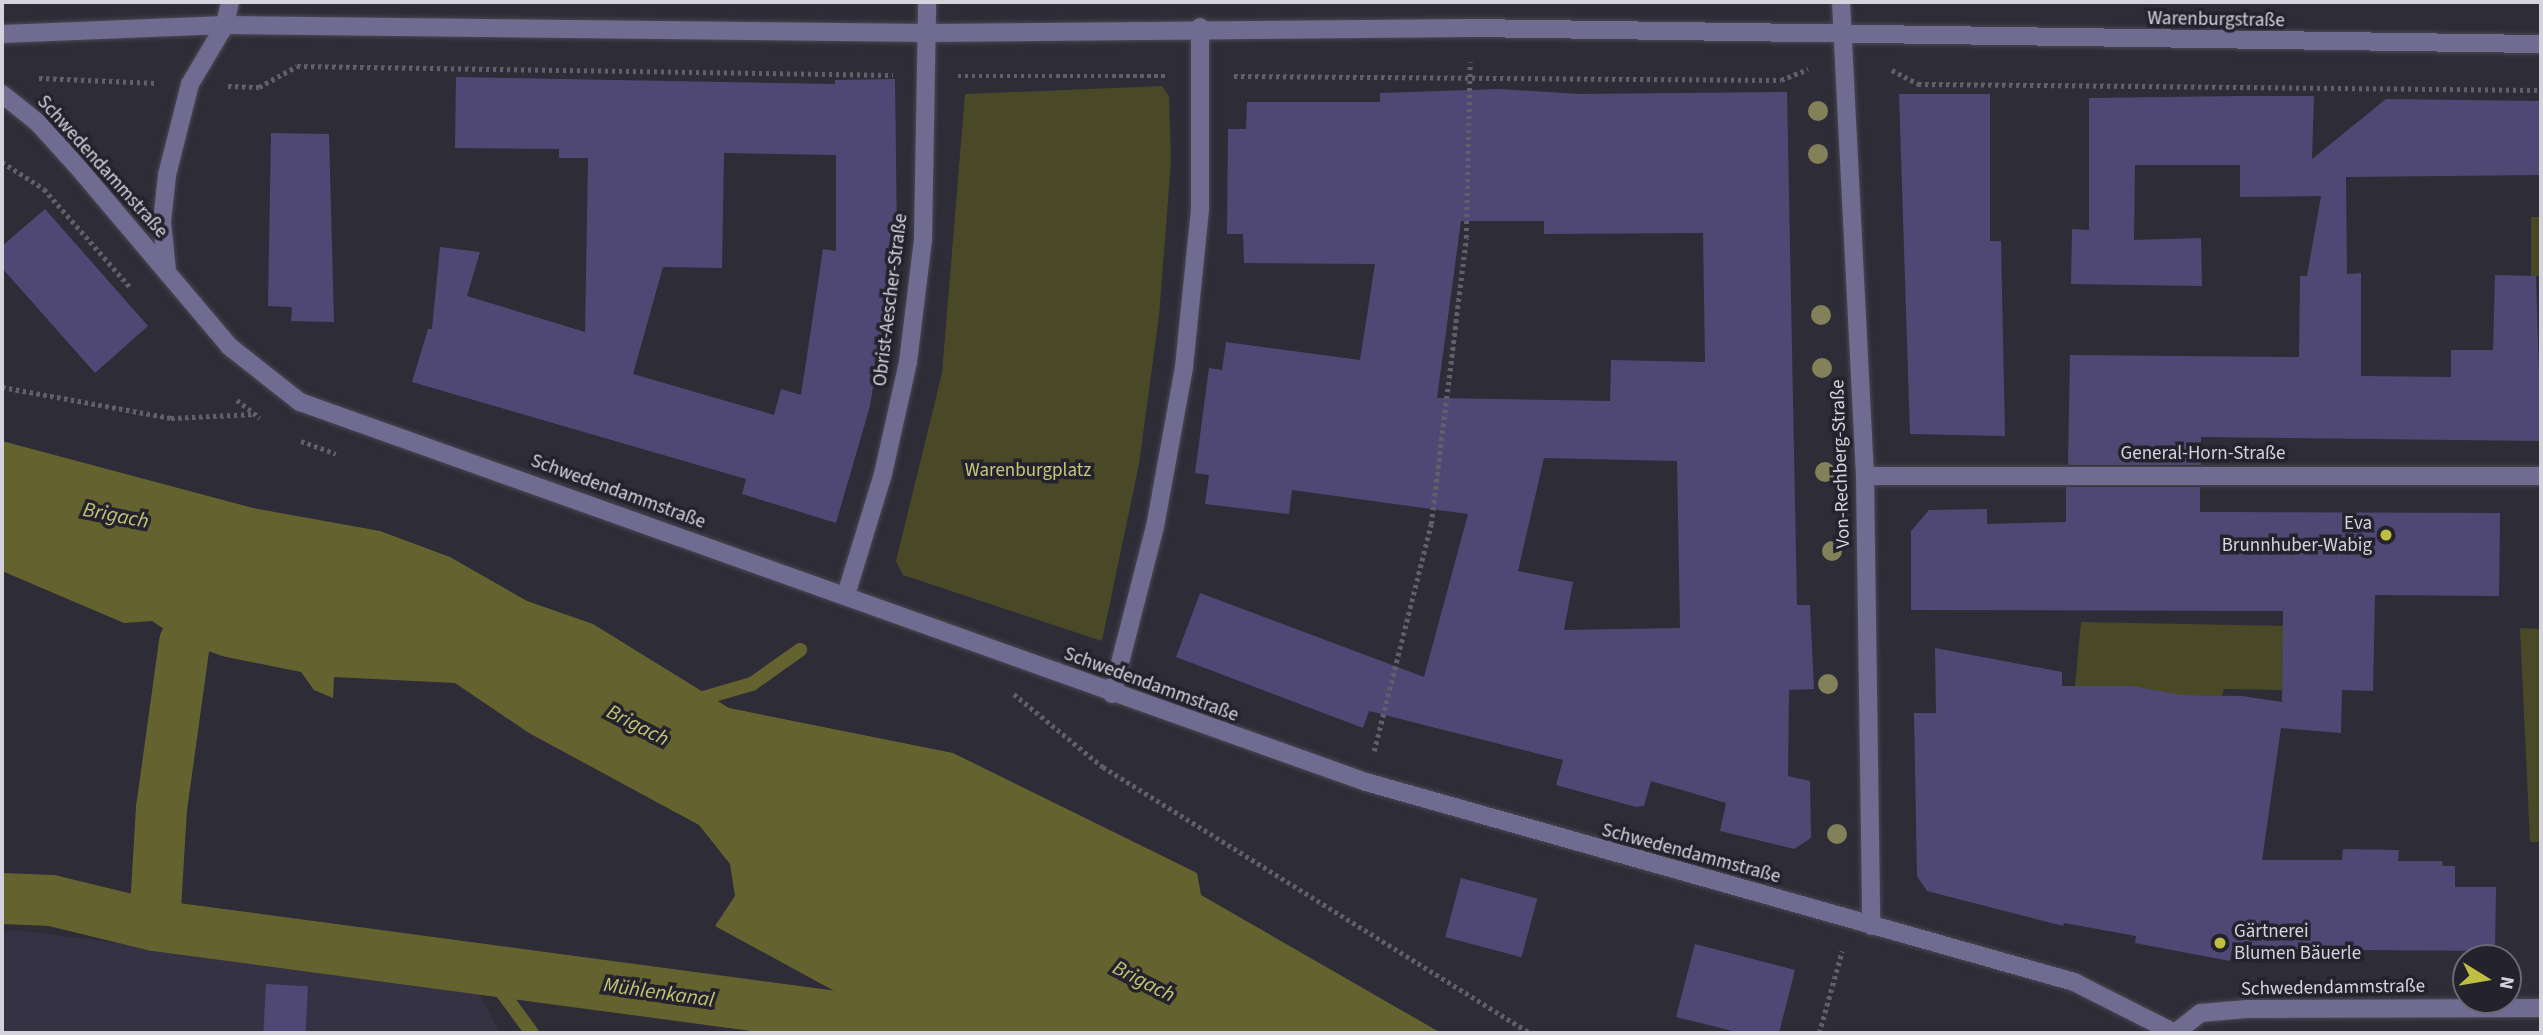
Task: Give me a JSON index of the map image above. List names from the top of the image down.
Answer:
{
  "streets": {
    "street": [
      "Warenburgstraße",
      "Schwedendammstraße",
      "Obrist-Aescher-Straße",
      "General-Horn-Straße",
      "Von-Rechberg-Straße"
    ]
  },
  "crossings": [
    ["Warenburgstraße", "Schwedendammstraße"],
    ["Warenburgstraße", "Obrist-Aescher-Straße"],
    ["Warenburgstraße", "Von-Rechberg-Straße"],
    ["Schwedendammstraße", "Obrist-Aescher-Straße"],
    ["Schwedendammstraße", "Von-Rechberg-Straße"],
    ["General-Horn-Straße", "Von-Rechberg-Straße"]
  ],
  "water": ["Brigach", "Mühlenkanal"],
  "parks": ["Warenburgplatz"],
  "places": ["Eva Brunnhuber-Wabig", "Gärtnerei Blumen Bäuerle"],
  "north": "right"
}
